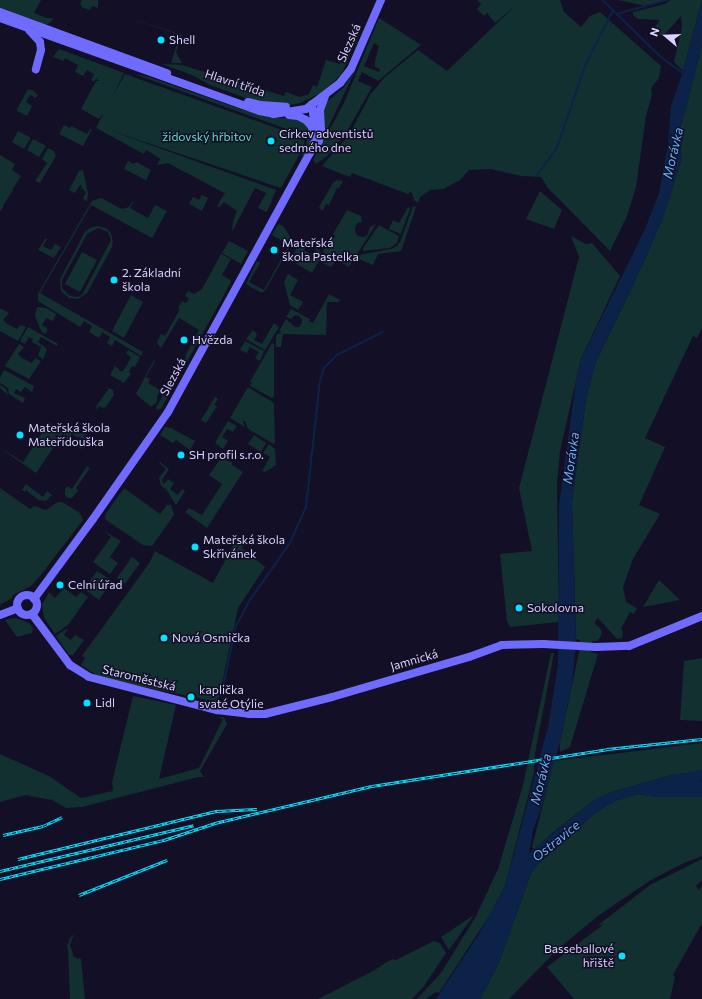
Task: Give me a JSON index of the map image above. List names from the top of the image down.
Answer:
{
  "streets": {
    "main road": [
      "Slezská",
      "Hlavní třída",
      "Jamnická",
      "Staroměstská"
    ]
  },
  "crossings": [
    ["Slezská", "Hlavní třída"],
    ["Slezská", "Staroměstská"],
    ["Jamnická", "Staroměstská"]
  ],
  "water": ["Morávka", "Ostravice"],
  "parks": ["židovský hřbitov"],
  "places": [
    "Shell",
    "Církev adventistů sedmého dne",
    "Mateřská škola Pastelka",
    "2. Základní škola",
    "Hvězda",
    "Mateřská škola Mateřídouška",
    "SH profil s.r.o.",
    "Mateřská škola Skřivánek",
    "Celní úřad",
    "Sokolovna",
    "Nová Osmička",
    "kaplička svaté Otýlie",
    "Lidl",
    "Basseballové hřiště"
  ],
  "north": "left"
}
